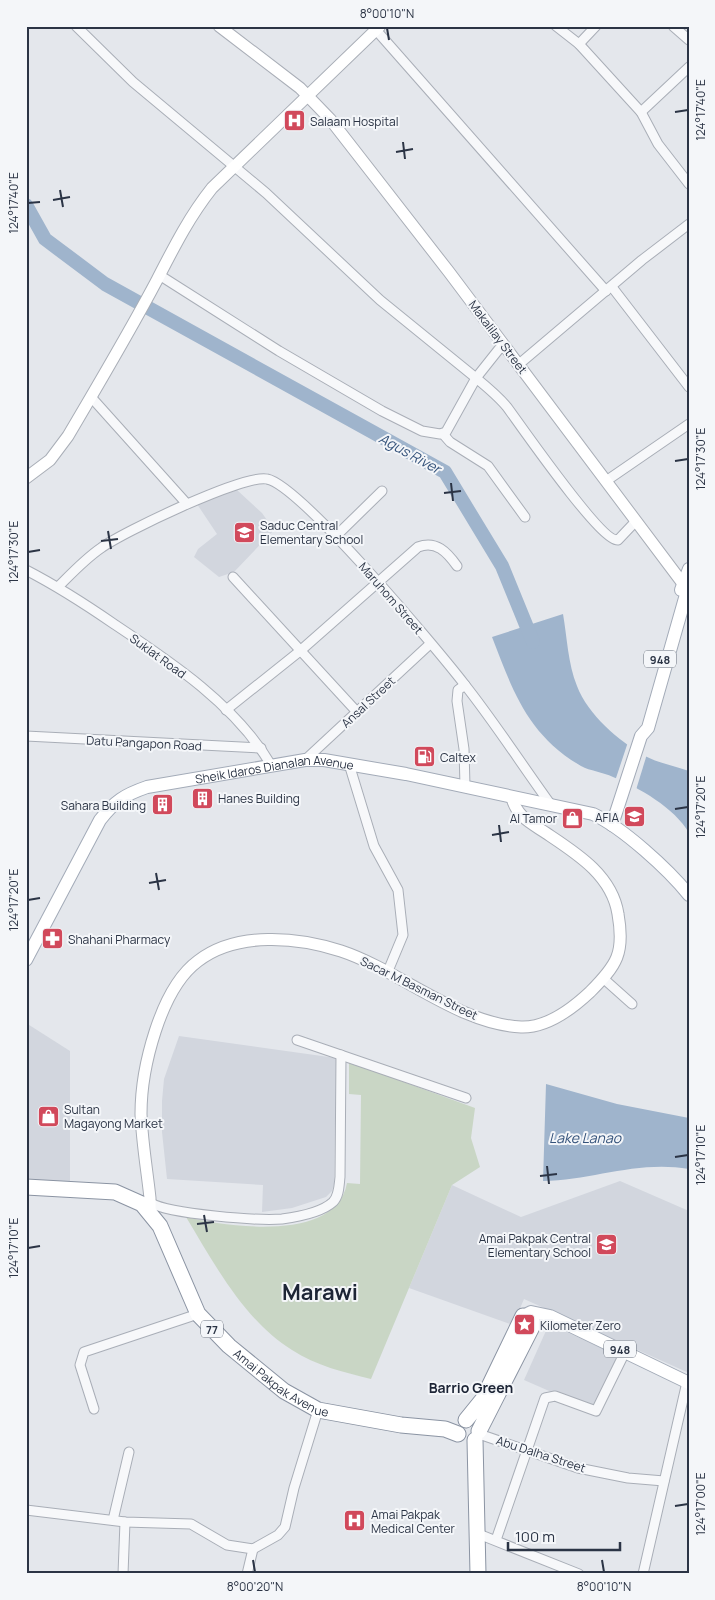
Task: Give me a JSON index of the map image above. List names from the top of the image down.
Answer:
{
  "streets": {
    "highway": ["77", "Amai Pakpak Avenue"],
    "main road": [
      "Makalilay Street",
      "948",
      "Sheik Idaros Dianalan Avenue",
      "Sacar M Basman Street"
    ],
    "street": [
      "Maruhom Street",
      "Suklat Road",
      "Ansal Street",
      "Datu Pangapon Road",
      "Abu Dalha Street"
    ]
  },
  "crossings": [
    ["Makalilay Street", "948"],
    ["Maruhom Street", "Suklat Road"],
    ["Maruhom Street", "Ansal Street"],
    ["Maruhom Street", "Sheik Idaros Dianalan Avenue"],
    ["Suklat Road", "Datu Pangapon Road"],
    ["Suklat Road", "Sheik Idaros Dianalan Avenue"],
    ["948", "Sheik Idaros Dianalan Avenue"],
    ["Ansal Street", "Sheik Idaros Dianalan Avenue"],
    ["Sheik Idaros Dianalan Avenue", "Sacar M Basman Street"],
    ["Sacar M Basman Street", "Amai Pakpak Avenue"],
    ["Amai Pakpak Avenue", "Abu Dalha Street"]
  ],
  "districts": ["Marawi", "Barrio Green"],
  "water": ["Agus River", "Lake Lanao"],
  "places": {
    "hospital": ["Salaam Hospital", "Amai Pakpak Medical Center"],
    "school or university": ["Saduc Central Elementary School", "AFIA", "Amai Pakpak Central Elementary School"],
    "fuel station": ["Caltex"],
    "building": ["Hanes Building", "Sahara Building"],
    "shop": ["Al Tamor", "Sultan Magayong Market"],
    "pharmacy": ["Shahani Pharmacy"],
    "place": ["Kilometer Zero"]
  },
  "scale_bar": "100 m",
  "coordinates": [
    "8°00'10\"N",
    "124°17'40\"E",
    "124°17'30\"E",
    "124°17'20\"E",
    "124°17'10\"E",
    "124°17'00\"E",
    "8°00'20\"N"
  ]
}
